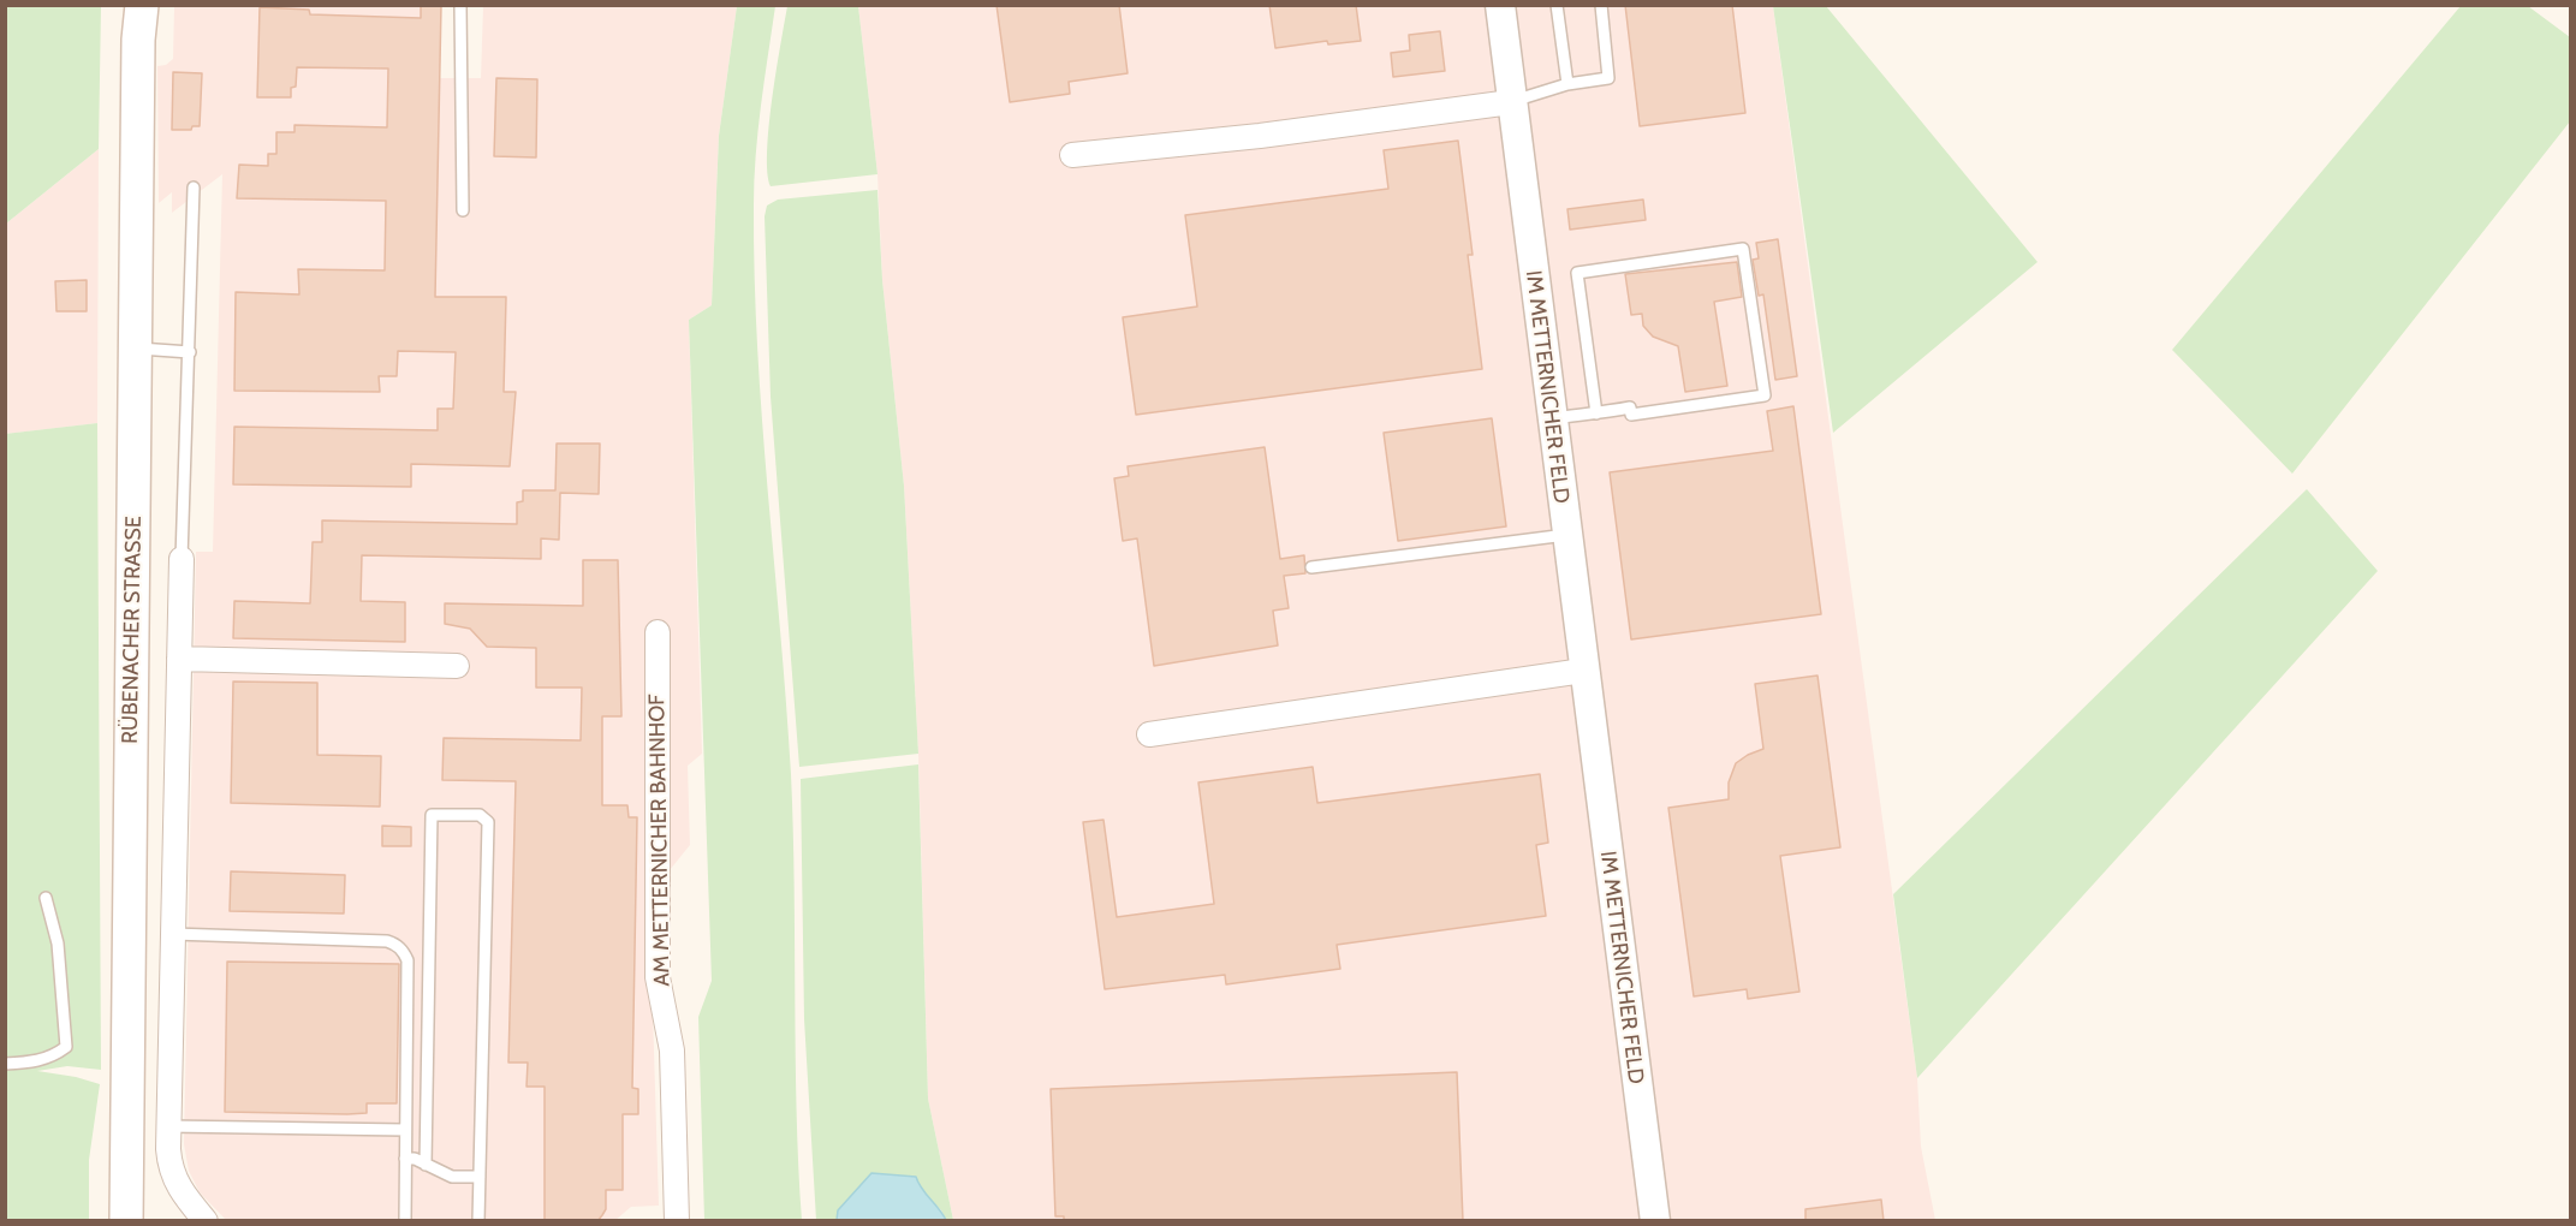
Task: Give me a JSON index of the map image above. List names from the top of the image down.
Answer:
{
  "streets": {
    "main road": ["RÜBENACHER STRASSE"],
    "street": ["IM METTERNICHER FELD", "AM METTERNICHER BAHNHOF"]
  }
}
